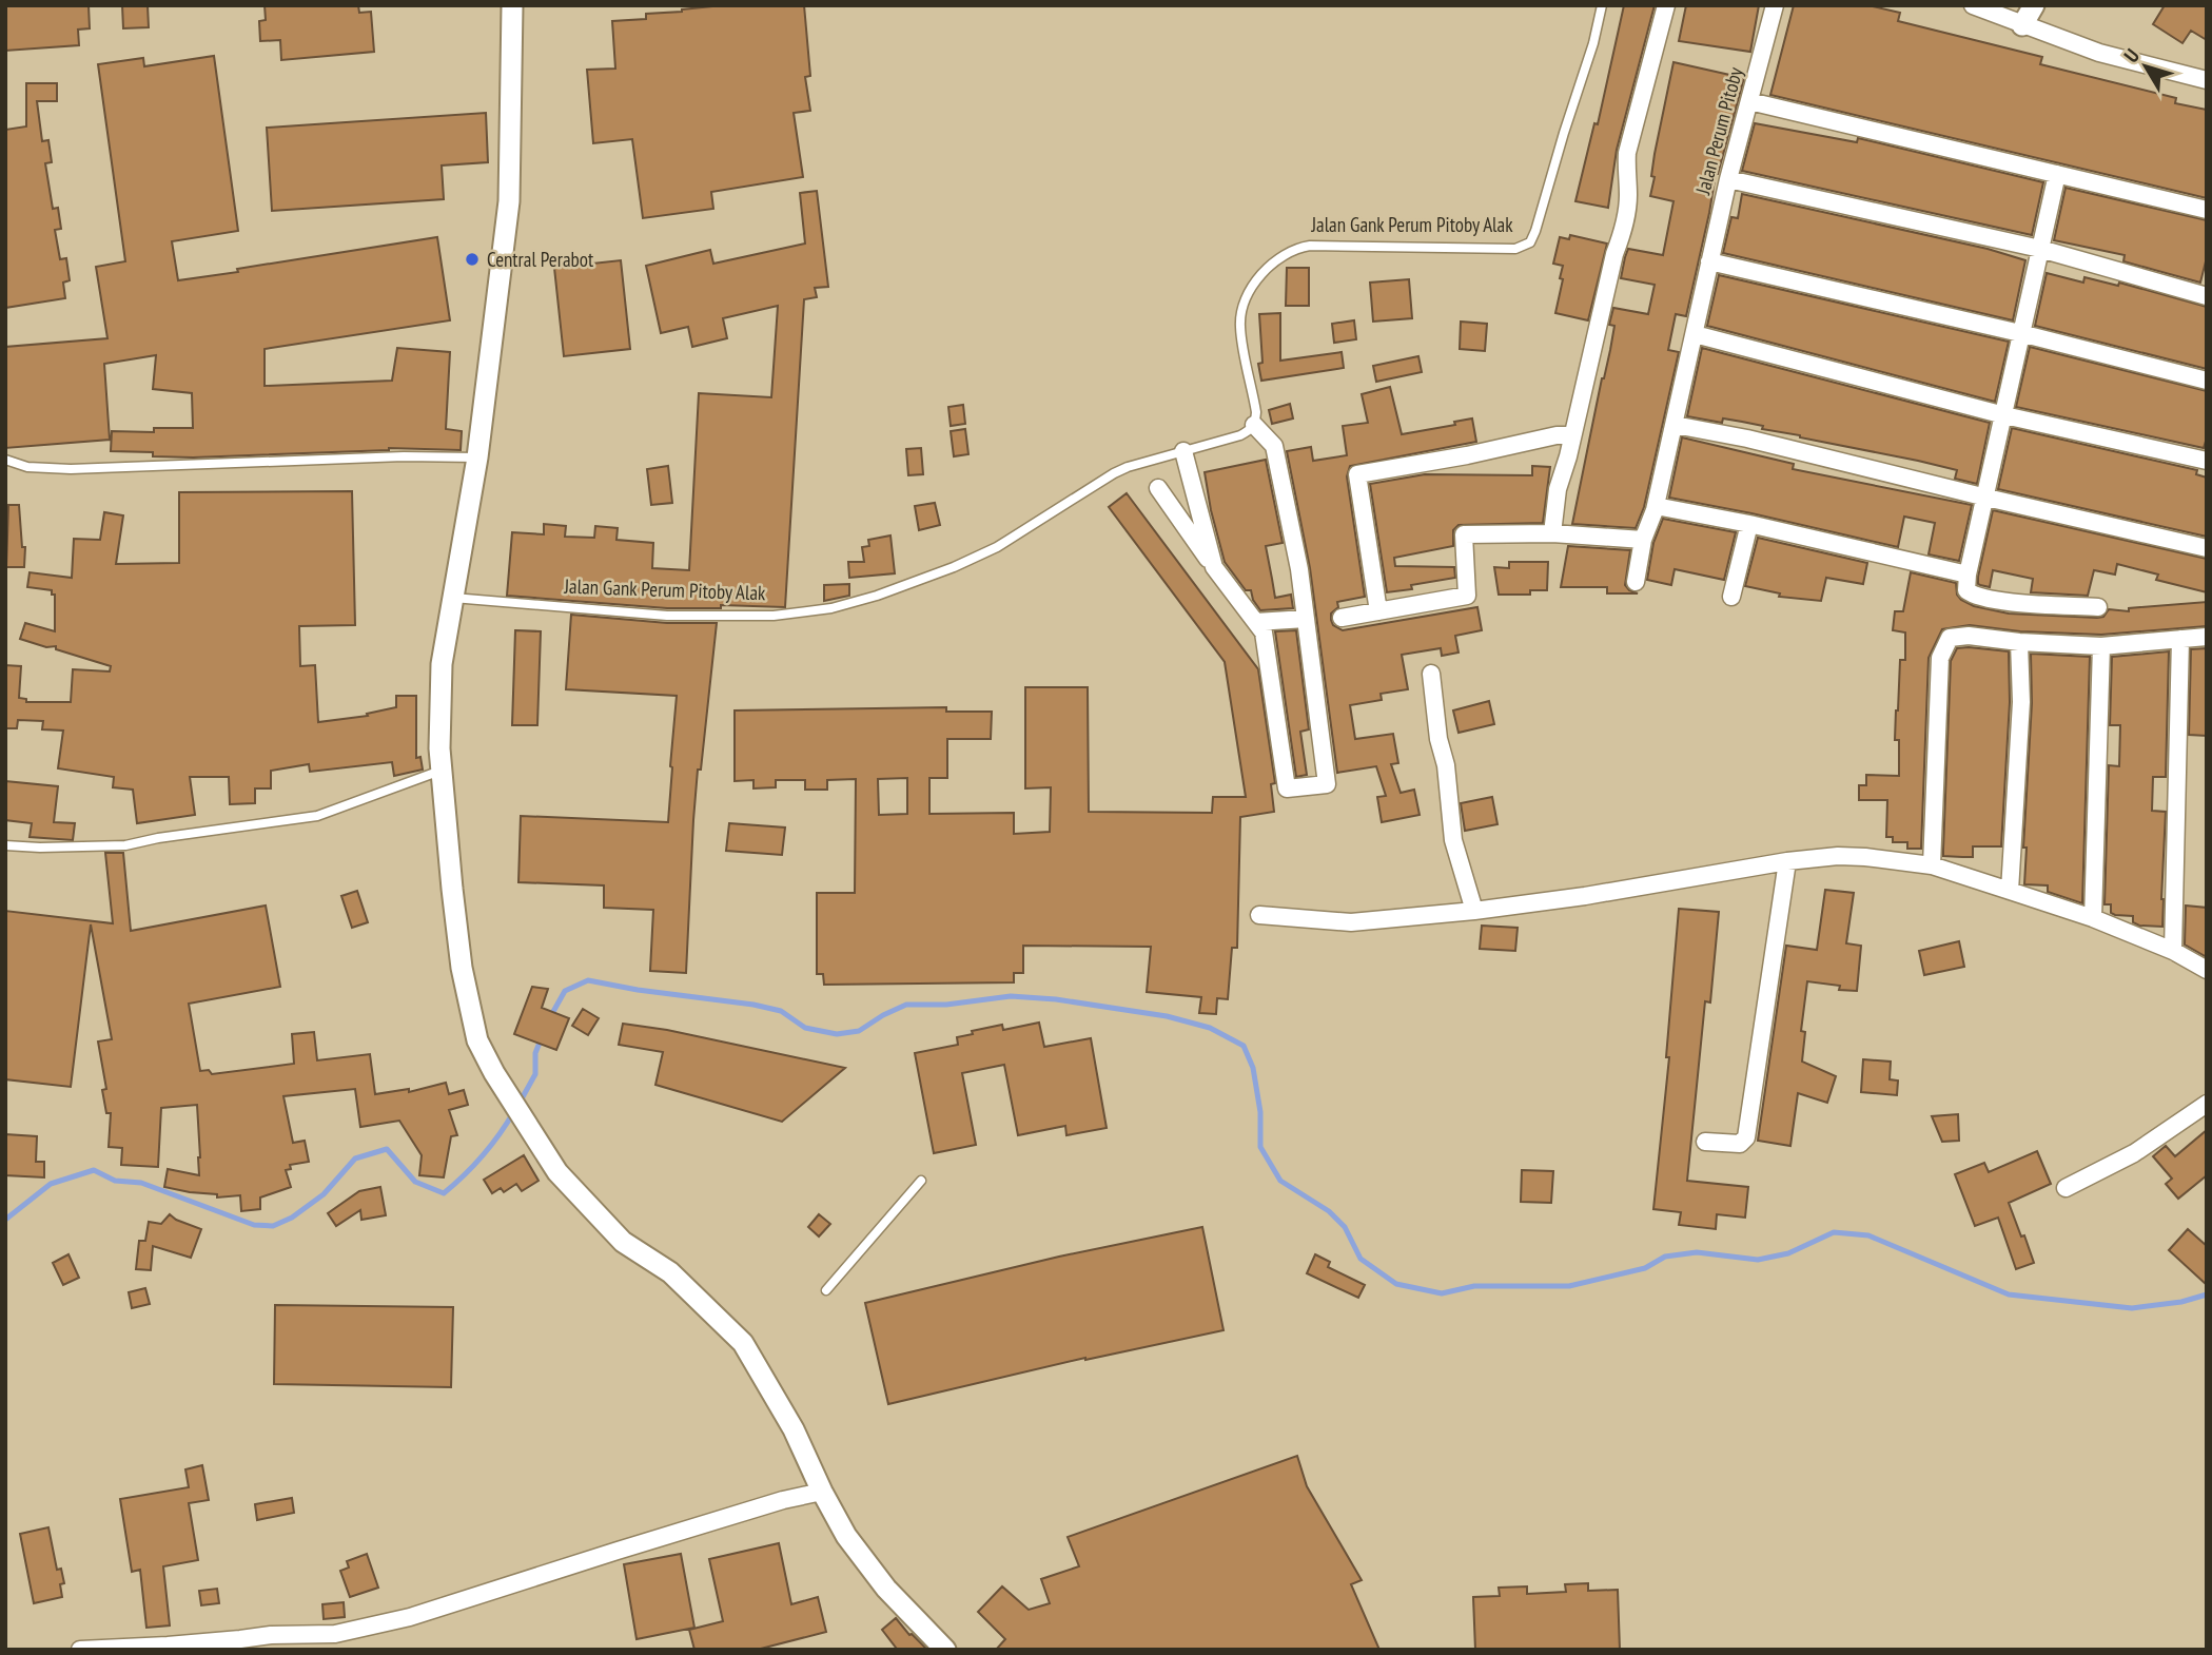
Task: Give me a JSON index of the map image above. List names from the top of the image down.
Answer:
{
  "streets": {
    "street": ["Jalan Perum Pitoby"],
    "lane": ["Jalan Gank Perum Pitoby Alak"]
  },
  "places": ["Central Perabot"],
  "north": "top left"
}
